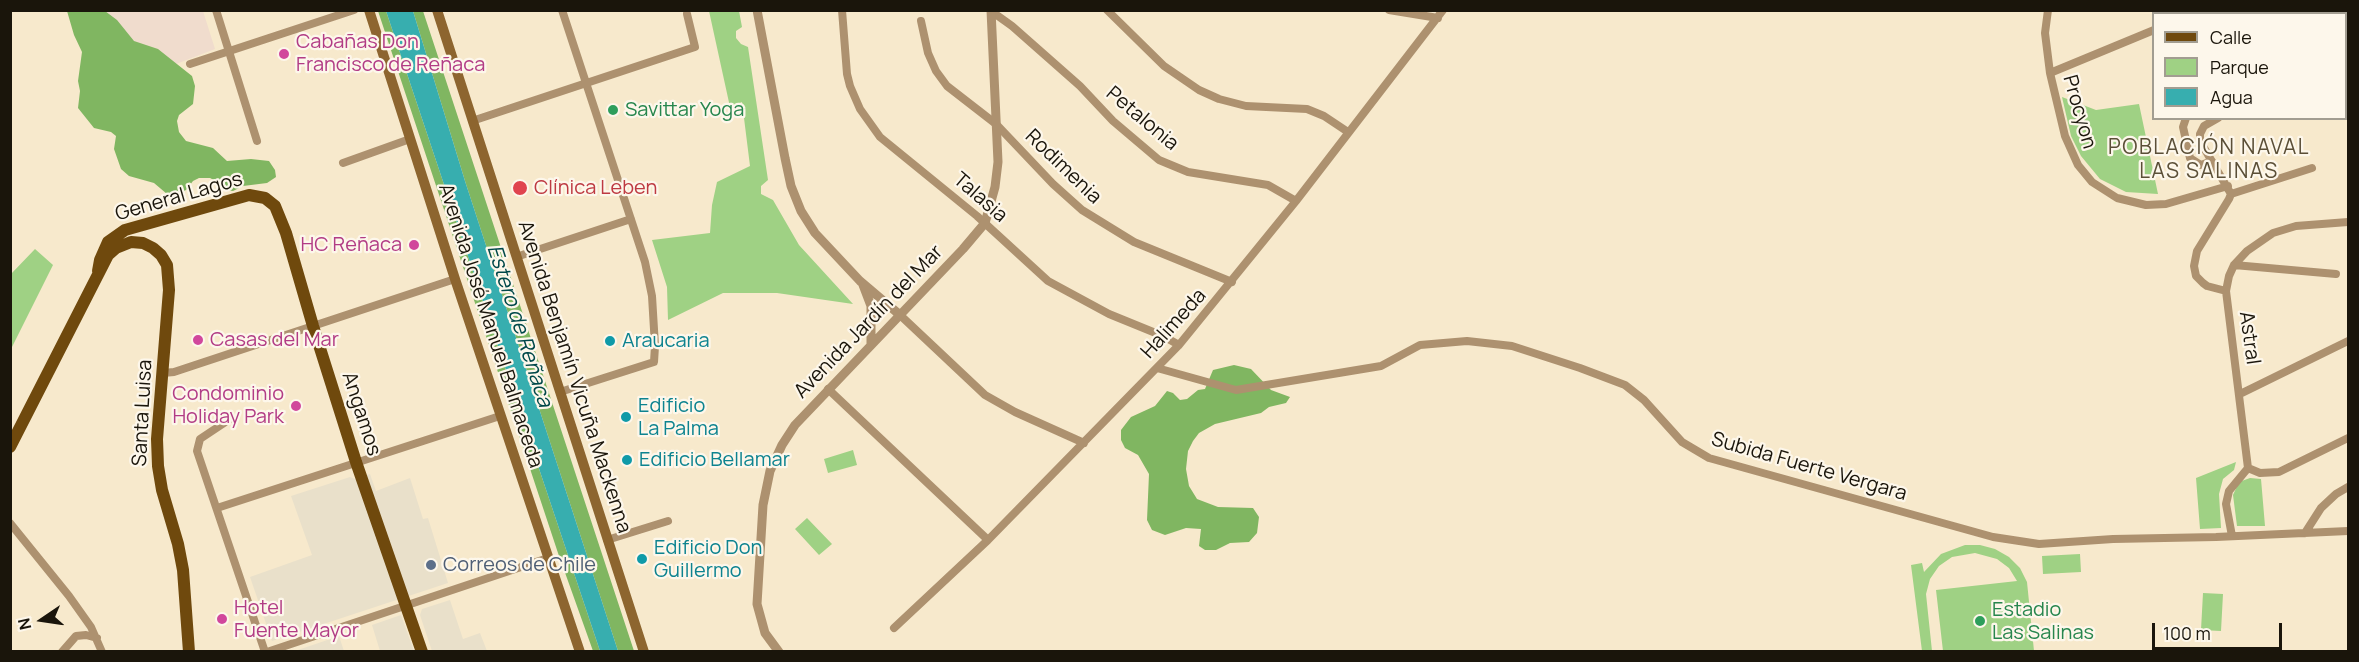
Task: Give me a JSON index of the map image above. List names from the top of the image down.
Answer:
{
  "streets": {
    "main road": [
      "General Lagos",
      "Avenida José Manuel Balmaceda",
      "Avenida Benjamín Vicuña Mackenna",
      "Santa Luisa",
      "Angamos"
    ],
    "street": [
      "Procyon",
      "Petalonia",
      "Rodimenia",
      "Talasia",
      "Avenida Jardín del Mar",
      "Halimeda",
      "Astral",
      "Subida Fuerte Vergara"
    ]
  },
  "crossings": [
    ["Petalonia", "Avenida Jardín del Mar"],
    ["Petalonia", "Halimeda"],
    ["Rodimenia", "Avenida Jardín del Mar"],
    ["Rodimenia", "Halimeda"],
    ["General Lagos", "Santa Luisa"],
    ["General Lagos", "Angamos"],
    ["Talasia", "Avenida Jardín del Mar"],
    ["Talasia", "Halimeda"],
    ["Halimeda", "Subida Fuerte Vergara"]
  ],
  "districts": ["POBLACIÓN NAVAL LAS SALINAS"],
  "water": ["Estero de Reñaca"],
  "places": [
    "Cabañas Don Francisco de Reñaca",
    "Savittar Yoga",
    "Clínica Leben",
    "HC Reñaca",
    "Casas del Mar",
    "Araucaria",
    "Condominio Holiday Park",
    "Edificio La Palma",
    "Edificio Bellamar",
    "Edificio Don Guillermo",
    "Correos de Chile",
    "Hotel Fuente Mayor",
    "Estadio Las Salinas"
  ],
  "legend": ["Calle", "Parque", "Agua"],
  "scale_bar": "100 m",
  "north": "left"
}
